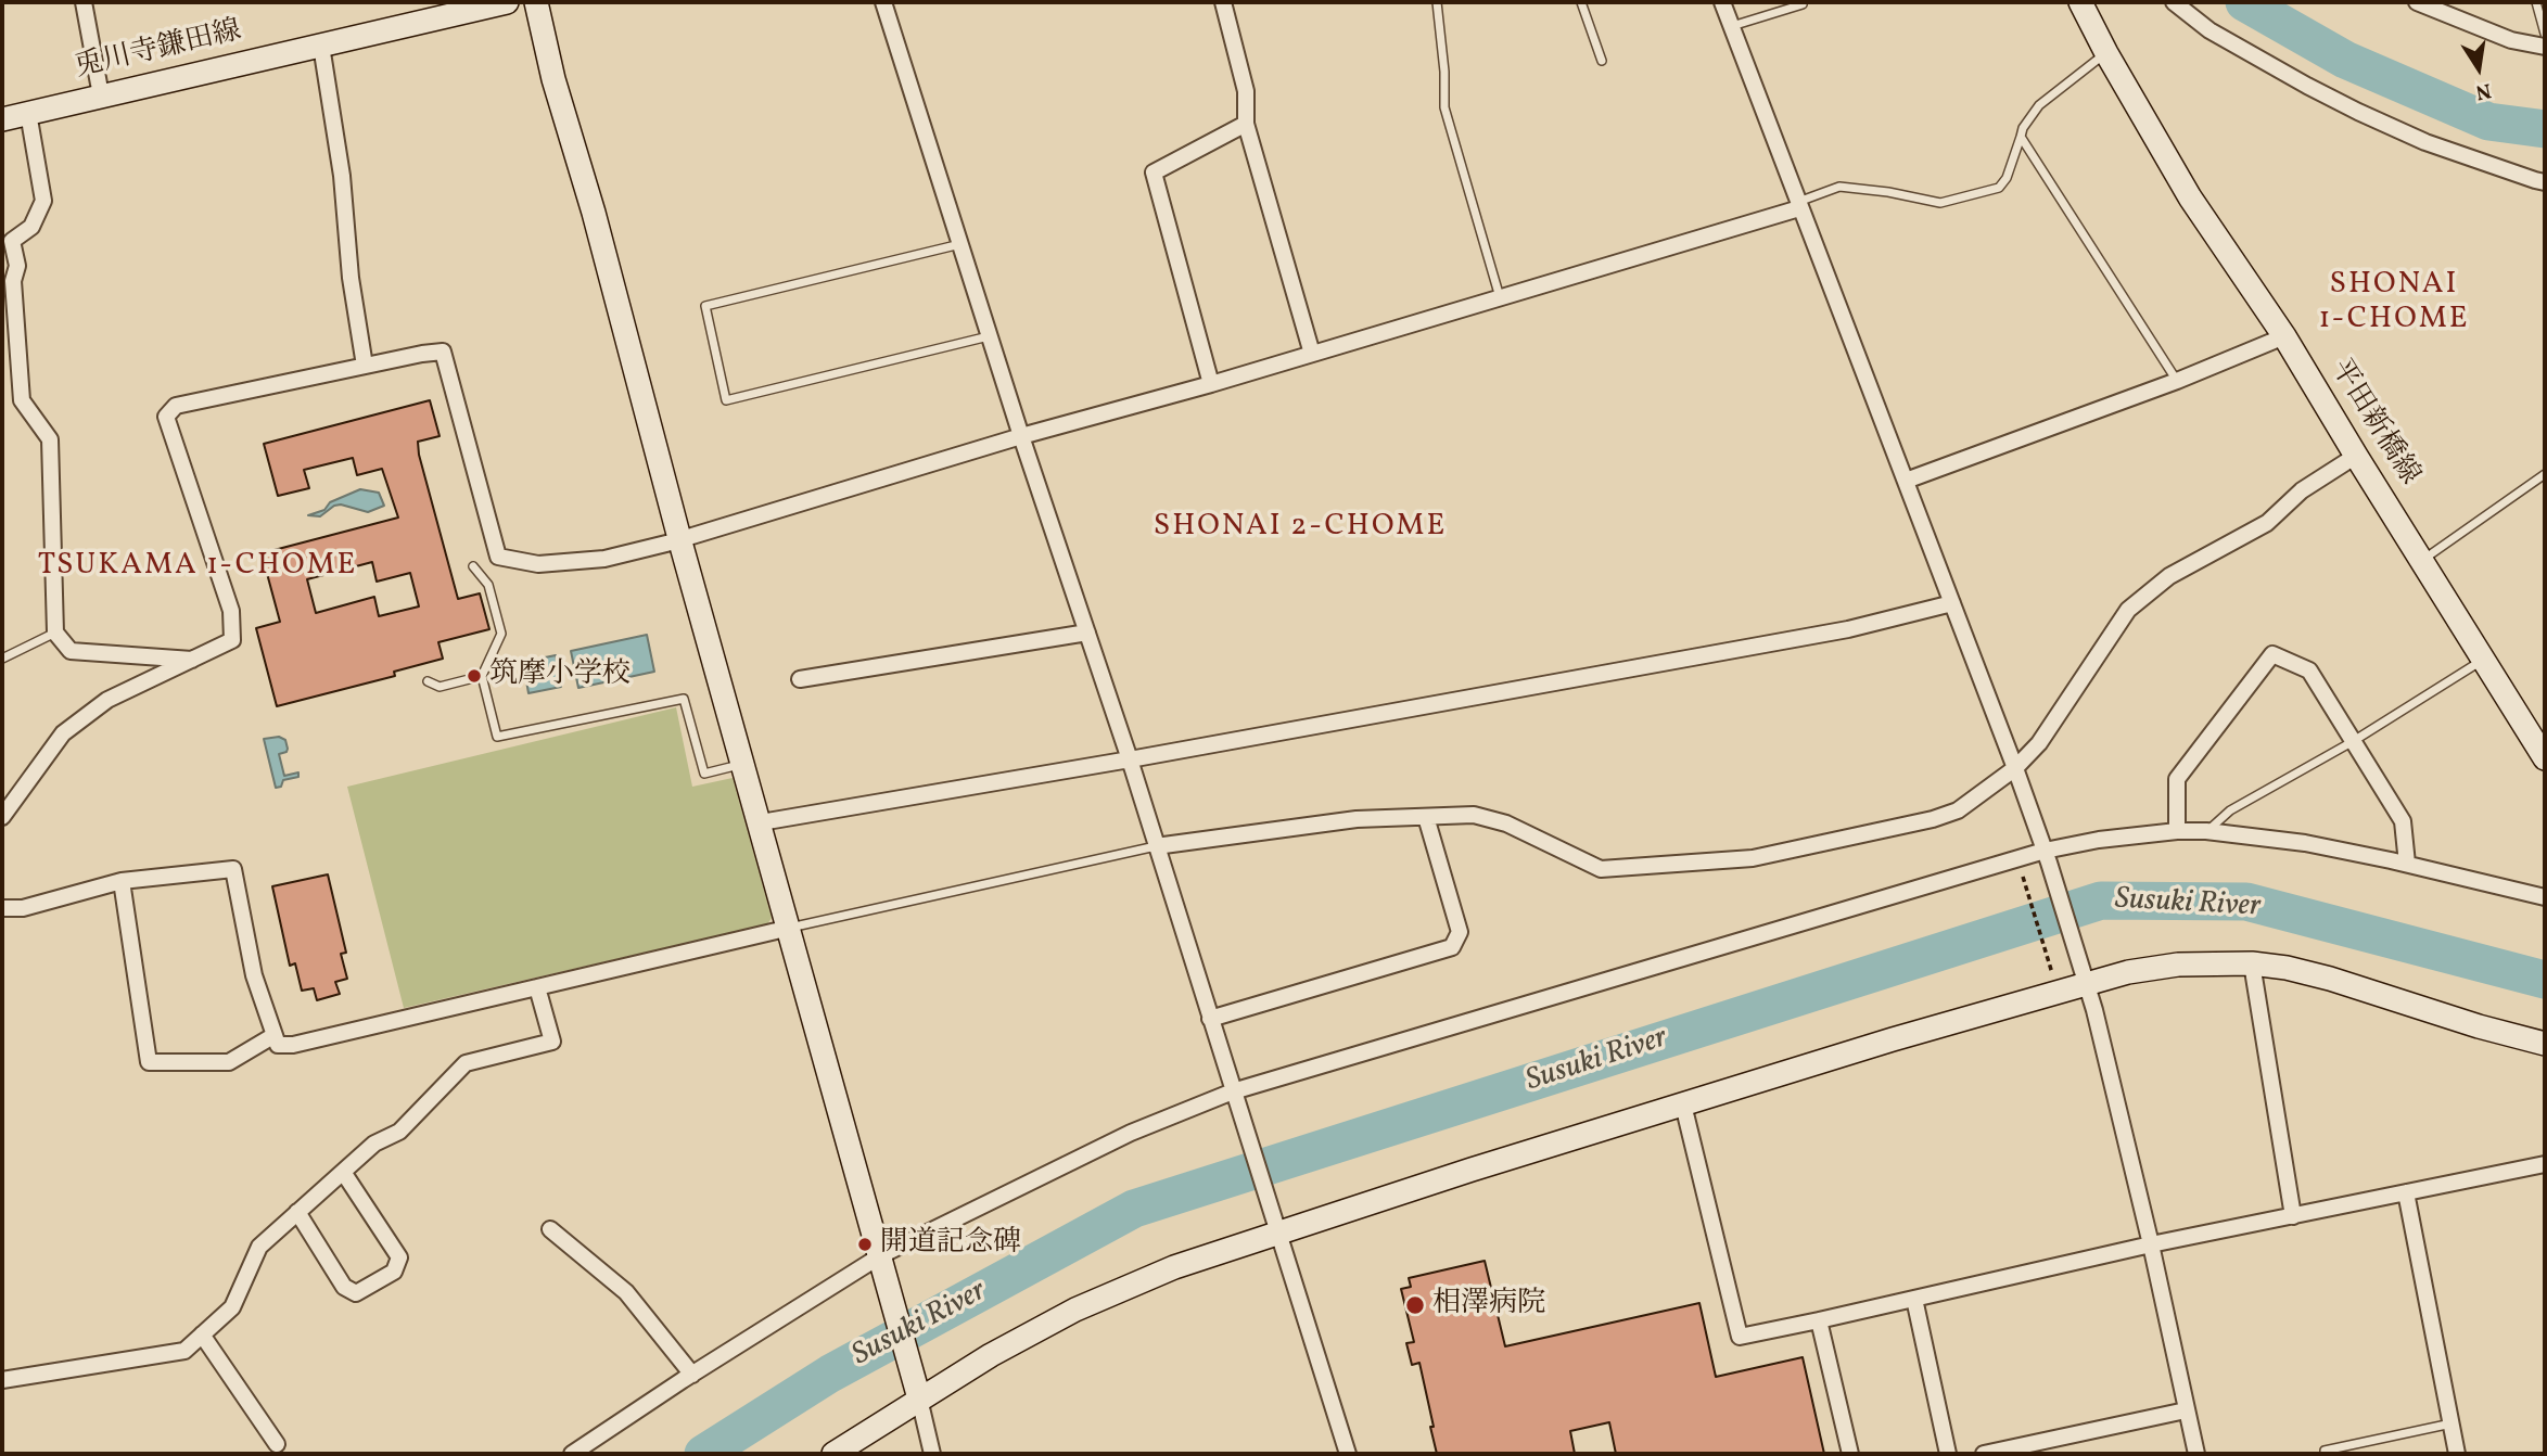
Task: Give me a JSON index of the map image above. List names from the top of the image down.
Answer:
{
  "streets": {
    "street": ["兎川寺鎌田線", "平田新橋線"]
  },
  "districts": ["SHONAI 1-CHOME", "SHONAI 2-CHOME", "TSUKAMA 1-CHOME"],
  "water": ["Susuki River"],
  "places": ["筑摩小学校", "開道記念碑", "相澤病院"],
  "north": "bottom"
}
